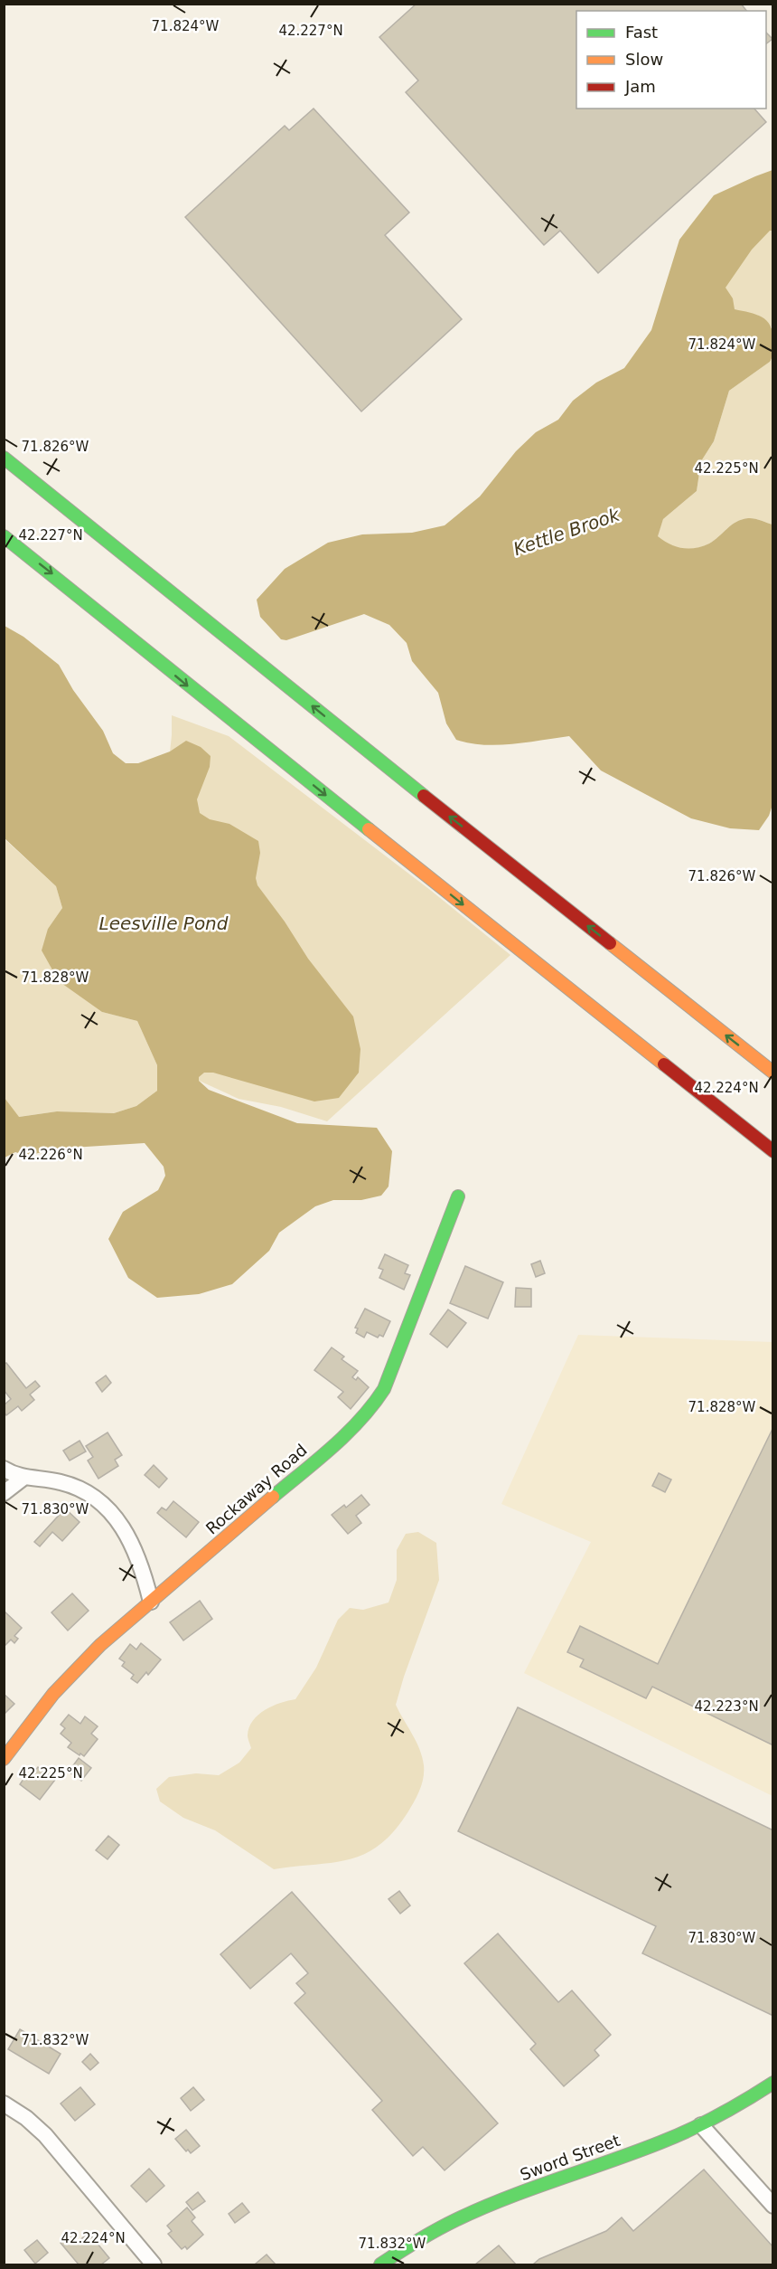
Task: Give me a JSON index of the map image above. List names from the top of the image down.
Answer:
{
  "streets": {
    "main road": ["Rockaway Road", "Sword Street"]
  },
  "water": ["Kettle Brook", "Leesville Pond"],
  "legend": ["Fast", "Slow", "Jam"],
  "coordinates": [
    "71.824°W",
    "42.227°N",
    "71.826°W",
    "42.225°N",
    "71.828°W",
    "42.224°N",
    "42.226°N",
    "71.830°W",
    "42.223°N",
    "71.832°W"
  ]
}
